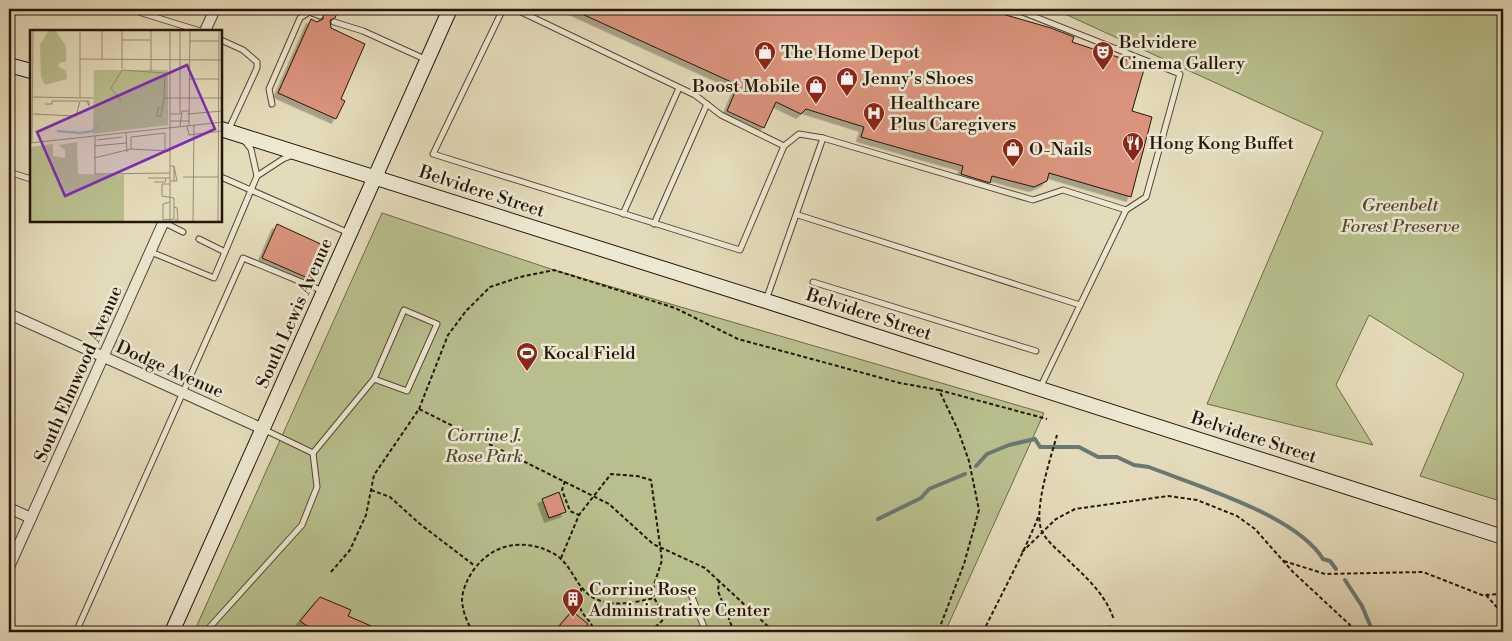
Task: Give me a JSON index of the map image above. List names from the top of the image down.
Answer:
{
  "streets": {
    "main road": ["Belvidere Street", "South Lewis Avenue"],
    "street": ["Dodge Avenue", "South Elmwood Avenue"]
  },
  "crossings": [
    ["Belvidere Street", "South Lewis Avenue"],
    ["South Lewis Avenue", "Dodge Avenue"],
    ["Dodge Avenue", "South Elmwood Avenue"]
  ],
  "parks": ["Greenbelt Forest Preserve", "Corrine J. Rose Park"],
  "places": {
    "shop": [
      "The Home Depot",
      "Jenny's Shoes",
      "Boost Mobile",
      "O-Nails"
    ],
    "theatre": ["Belvidere Cinema Gallery"],
    "hospital": ["Healthcare Plus Caregivers"],
    "restaurant": ["Hong Kong Buffet"],
    "sports": ["Kocal Field"],
    "building": ["Corrine Rose Administrative Center"]
  }
}
